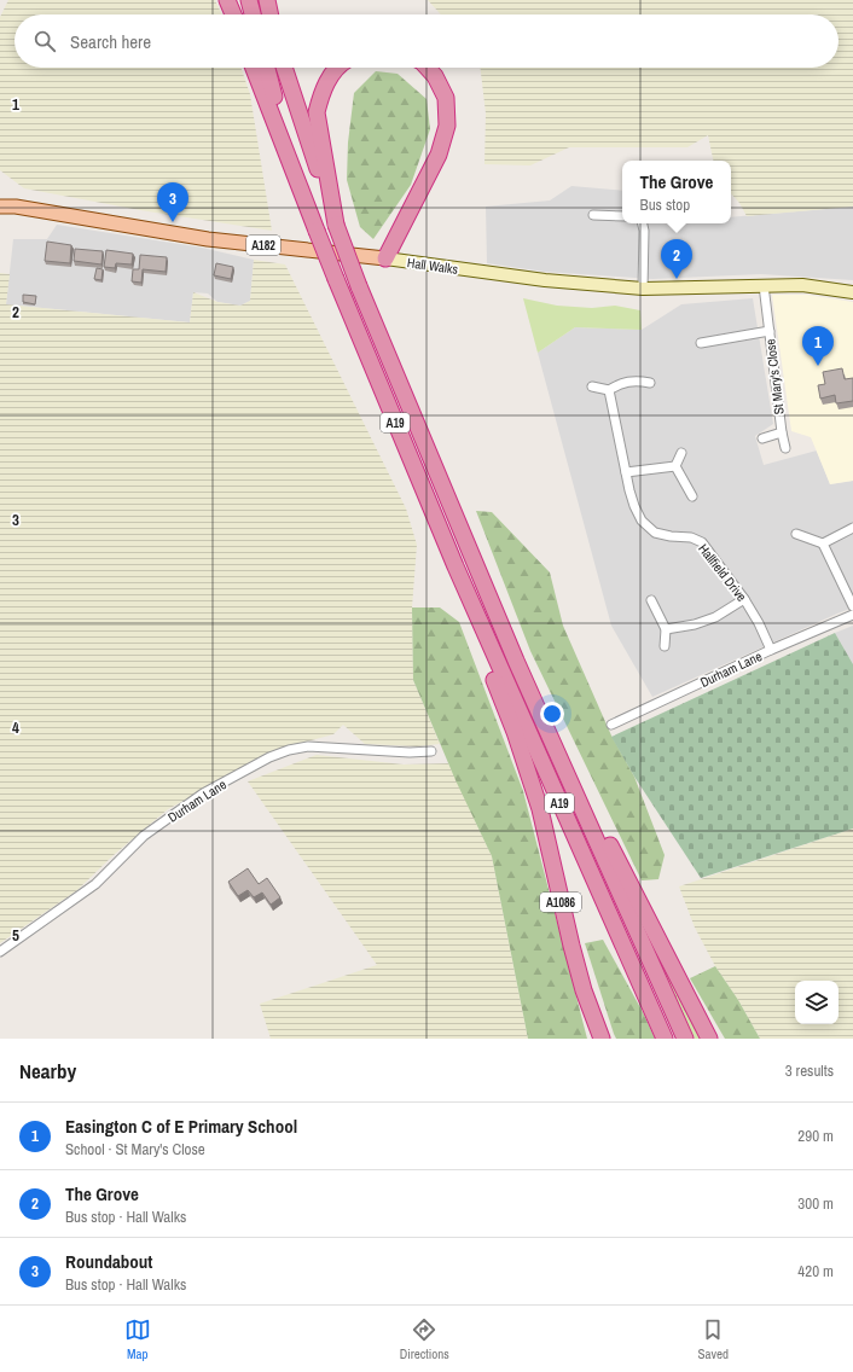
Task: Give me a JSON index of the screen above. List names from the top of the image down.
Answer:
{
  "streets": {
    "highway": ["A19", "A1086"],
    "main road": ["A182", "Hall Walks"],
    "street": ["St Mary's Close", "Hallfield Drive", "Durham Lane"]
  },
  "crossings": [
    ["Hall Walks", "St Mary's Close"],
    ["A19", "A1086"],
    ["Hallfield Drive", "Durham Lane"]
  ],
  "page": {
    "search": "Search here",
    "popup": ["The Grove", "Bus stop"],
    "pins": ["3", "2", "1"],
    "heading": ["Nearby", "3 results"],
    "list": [
      {
        "mark": "1",
        "name": "Easington C of E Primary School",
        "note": "School · St Mary's Close",
        "value": "290 m"
      },
      {
        "mark": "2",
        "name": "The Grove",
        "note": "Bus stop · Hall Walks",
        "value": "300 m"
      },
      {
        "mark": "3",
        "name": "Roundabout",
        "note": "Bus stop · Hall Walks",
        "value": "420 m"
      }
    ],
    "nav": ["Map", "Directions", "Saved"]
  },
  "grid": {
    "rows": [
      "1",
      "2",
      "3",
      "4",
      "5"
    ]
  }
}
